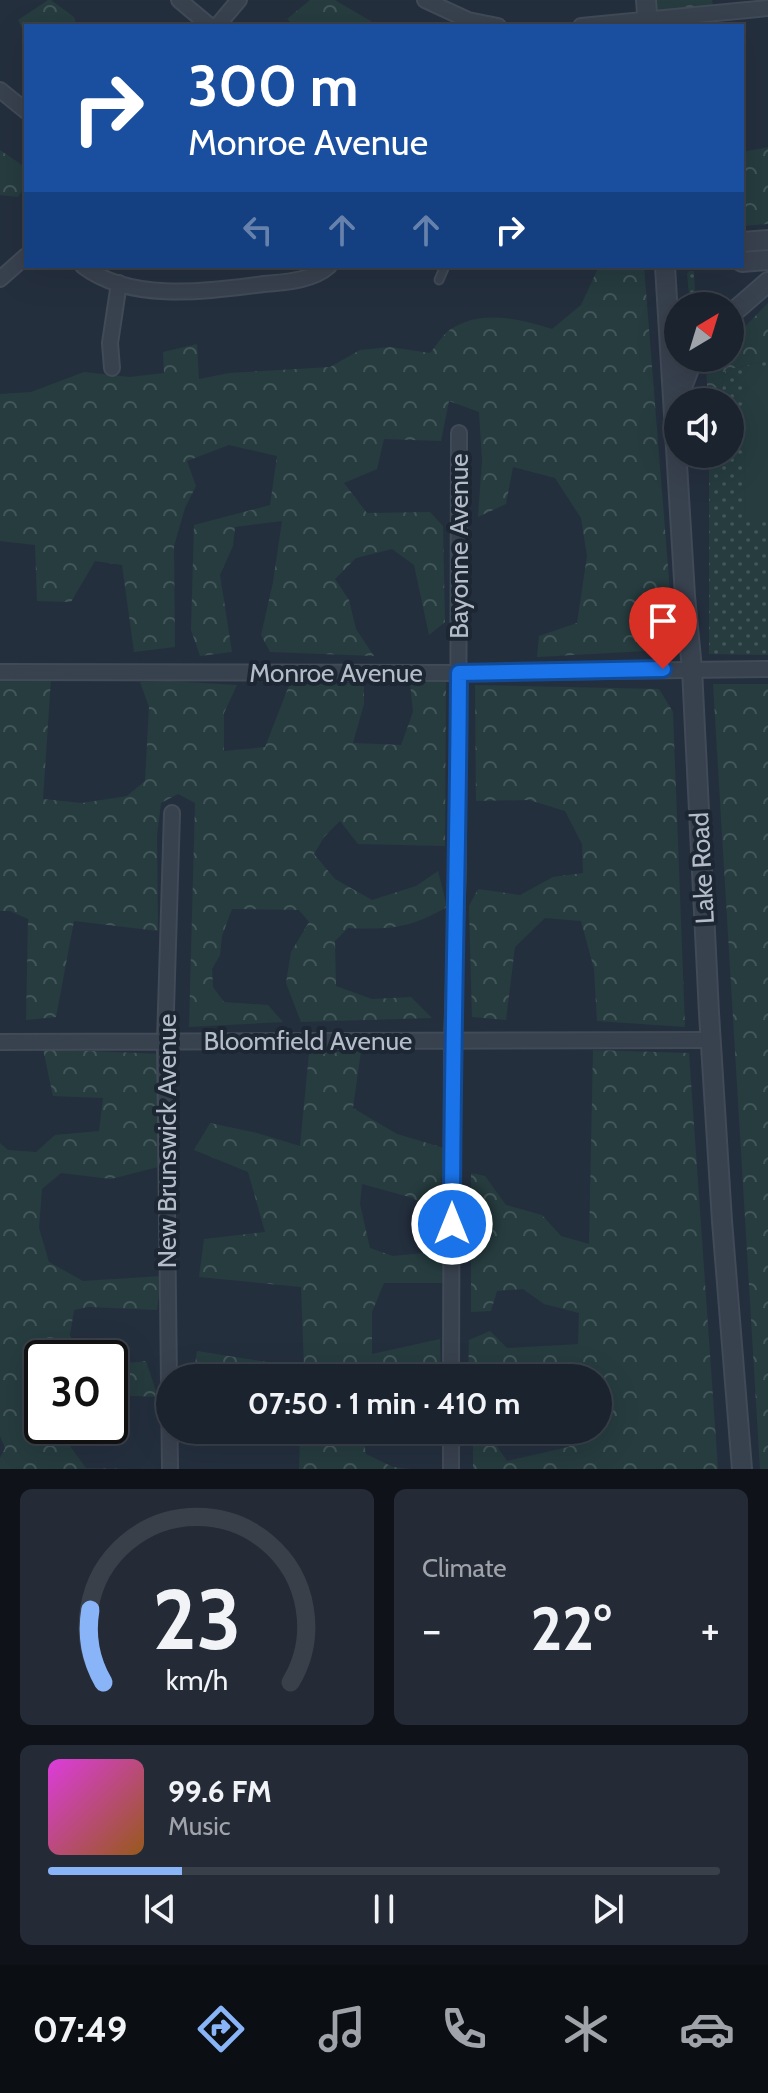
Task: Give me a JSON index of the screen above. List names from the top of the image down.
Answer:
{
  "streets": {
    "street": [
      "Bayonne Avenue",
      "Monroe Avenue",
      "Lake Road",
      "Bloomfield Avenue",
      "New Brunswick Avenue"
    ]
  },
  "crossings": [
    ["Bayonne Avenue", "Monroe Avenue"],
    ["Bayonne Avenue", "Bloomfield Avenue"],
    ["Monroe Avenue", "Lake Road"],
    ["Lake Road", "Bloomfield Avenue"],
    ["Bloomfield Avenue", "New Brunswick Avenue"]
  ],
  "north": "top right",
  "page": {
    "turn": ["300 m", "Monroe Avenue"],
    "limit": "30",
    "trip": "07:50 · 1 min · 410 m",
    "tile": "Climate",
    "heat": ["−", "22°", "+"],
    "song": ["99.6 FM", "Music"],
    "tabs": "07:49",
    "gauge": ["23", "km/h"]
  }
}
